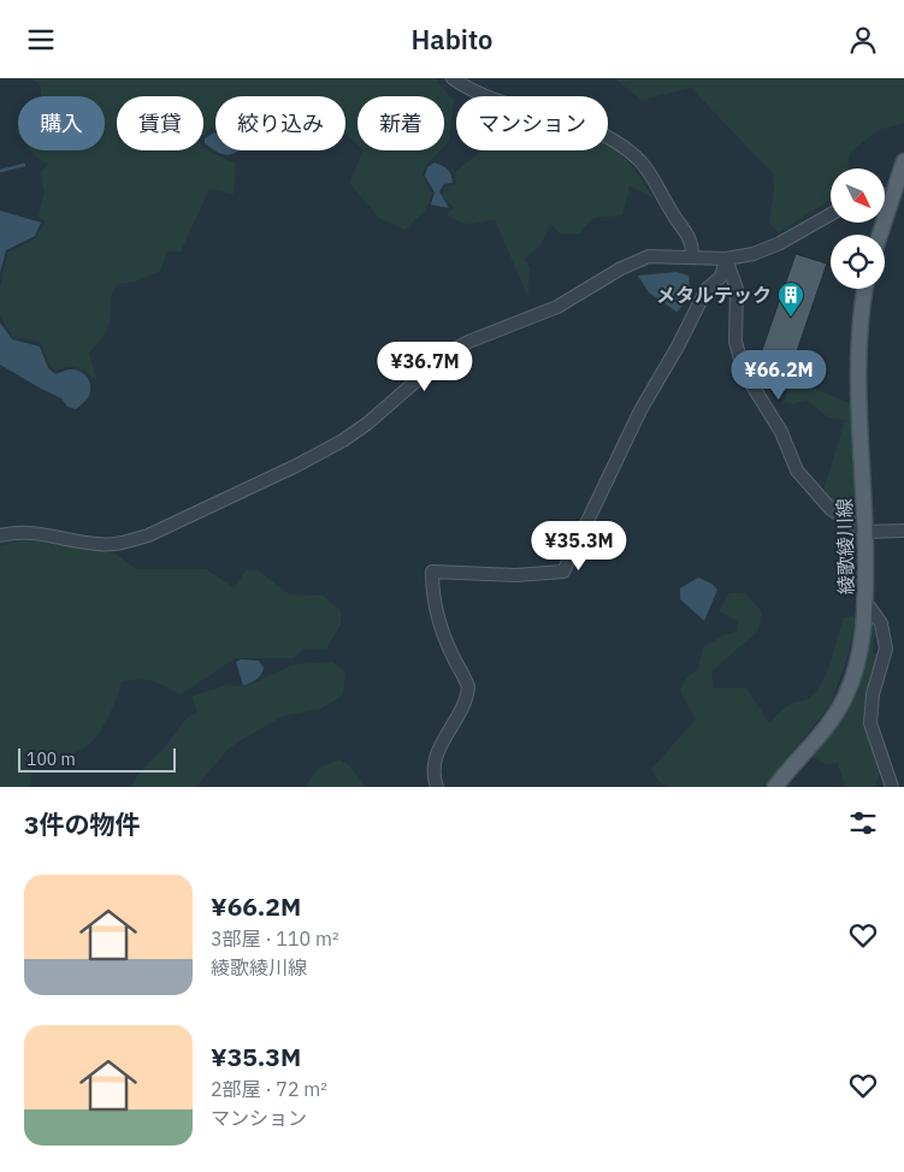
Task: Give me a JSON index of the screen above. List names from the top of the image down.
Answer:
{
  "streets": {
    "main road": ["綾歌綾川線"]
  },
  "places": {
    "building": ["メタルテック"]
  },
  "scale_bar": "100 m",
  "north": "bottom right",
  "page": {
    "header": "Habito",
    "chip": [
      "購入",
      "賃貸",
      "絞り込み",
      "新着",
      "マンション"
    ],
    "price": ["¥36.7M", "¥66.2M", "¥35.3M"],
    "scale": "100 m",
    "heading": "3件の物件",
    "list": [
      {
        "name": "¥66.2M",
        "note": "3部屋 · 110 m² · 綾歌綾川線"
      },
      {
        "name": "¥35.3M",
        "note": "2部屋 · 72 m² · マンション"
      }
    ]
  }
}
